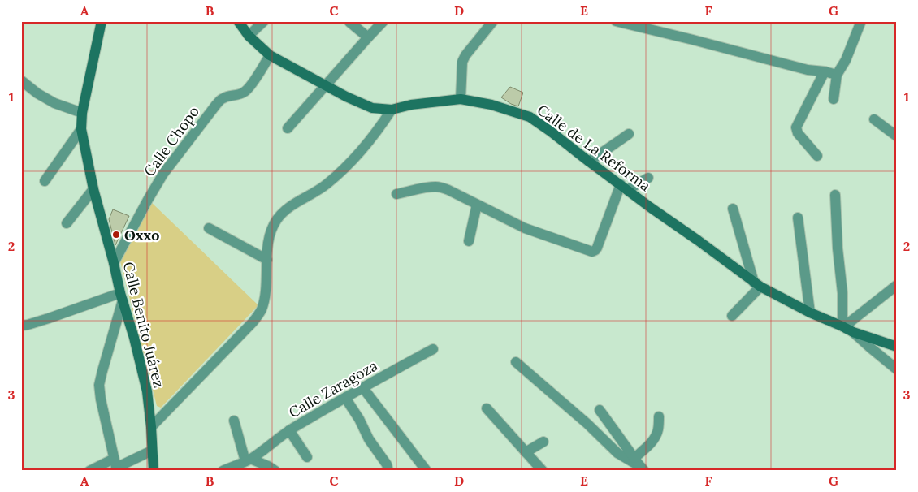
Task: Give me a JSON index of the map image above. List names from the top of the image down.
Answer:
{
  "streets": {
    "street": [
      "Calle Chopo",
      "Calle de La Reforma",
      "Calle Benito Juárez",
      "Calle Zaragoza"
    ]
  },
  "crossings": [
    ["Calle Chopo", "Calle de La Reforma"],
    ["Calle Chopo", "Calle Benito Juárez"]
  ],
  "places": ["Oxxo"],
  "grid": {
    "columns": [
      "A",
      "B",
      "C",
      "D",
      "E",
      "F",
      "G"
    ],
    "rows": ["1", "2", "3"]
  }
}
